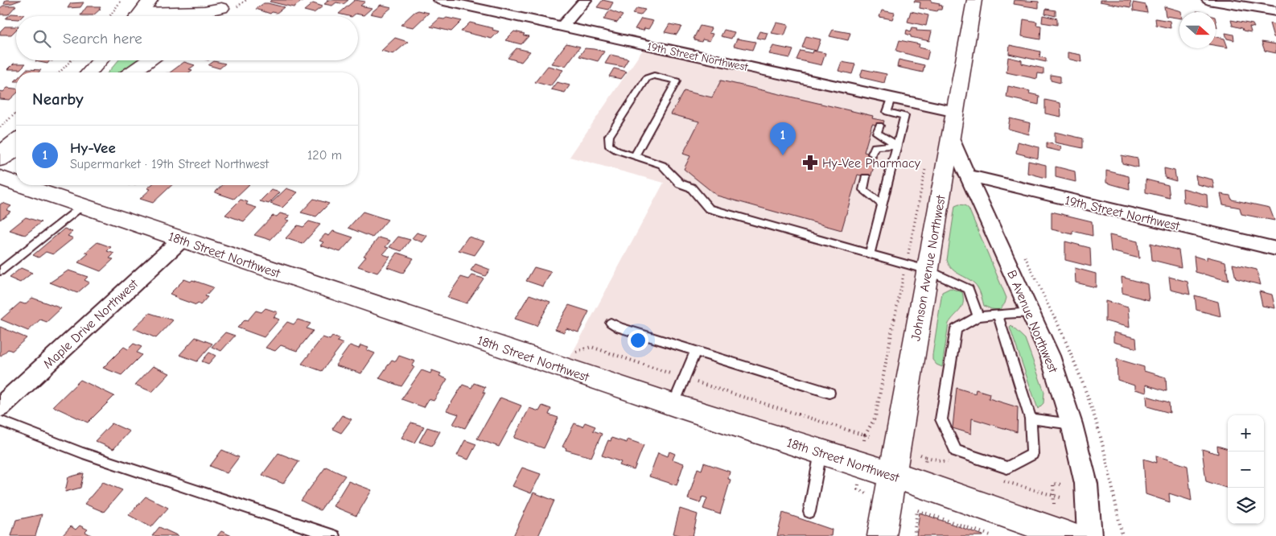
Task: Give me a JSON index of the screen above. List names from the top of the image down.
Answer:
{
  "streets": {
    "street": [
      "19th Street Northwest",
      "18th Street Northwest",
      "Johnson Avenue Northwest",
      "B Avenue Northwest",
      "Maple Drive Northwest"
    ]
  },
  "crossings": [
    ["19th Street Northwest", "Johnson Avenue Northwest"],
    ["19th Street Northwest", "B Avenue Northwest"],
    ["18th Street Northwest", "Johnson Avenue Northwest"],
    ["18th Street Northwest", "Maple Drive Northwest"],
    ["Johnson Avenue Northwest", "B Avenue Northwest"]
  ],
  "places": {
    "pharmacy": ["Hy-Vee Pharmacy"]
  },
  "north": "right",
  "page": {
    "search": "Search here",
    "heading": "Nearby",
    "pins": "1",
    "list": [
      {
        "mark": "1",
        "name": "Hy-Vee",
        "note": "Supermarket · 19th Street Northwest",
        "value": "120 m"
      }
    ],
    "map_buttons": ["+", "−"]
  }
}
